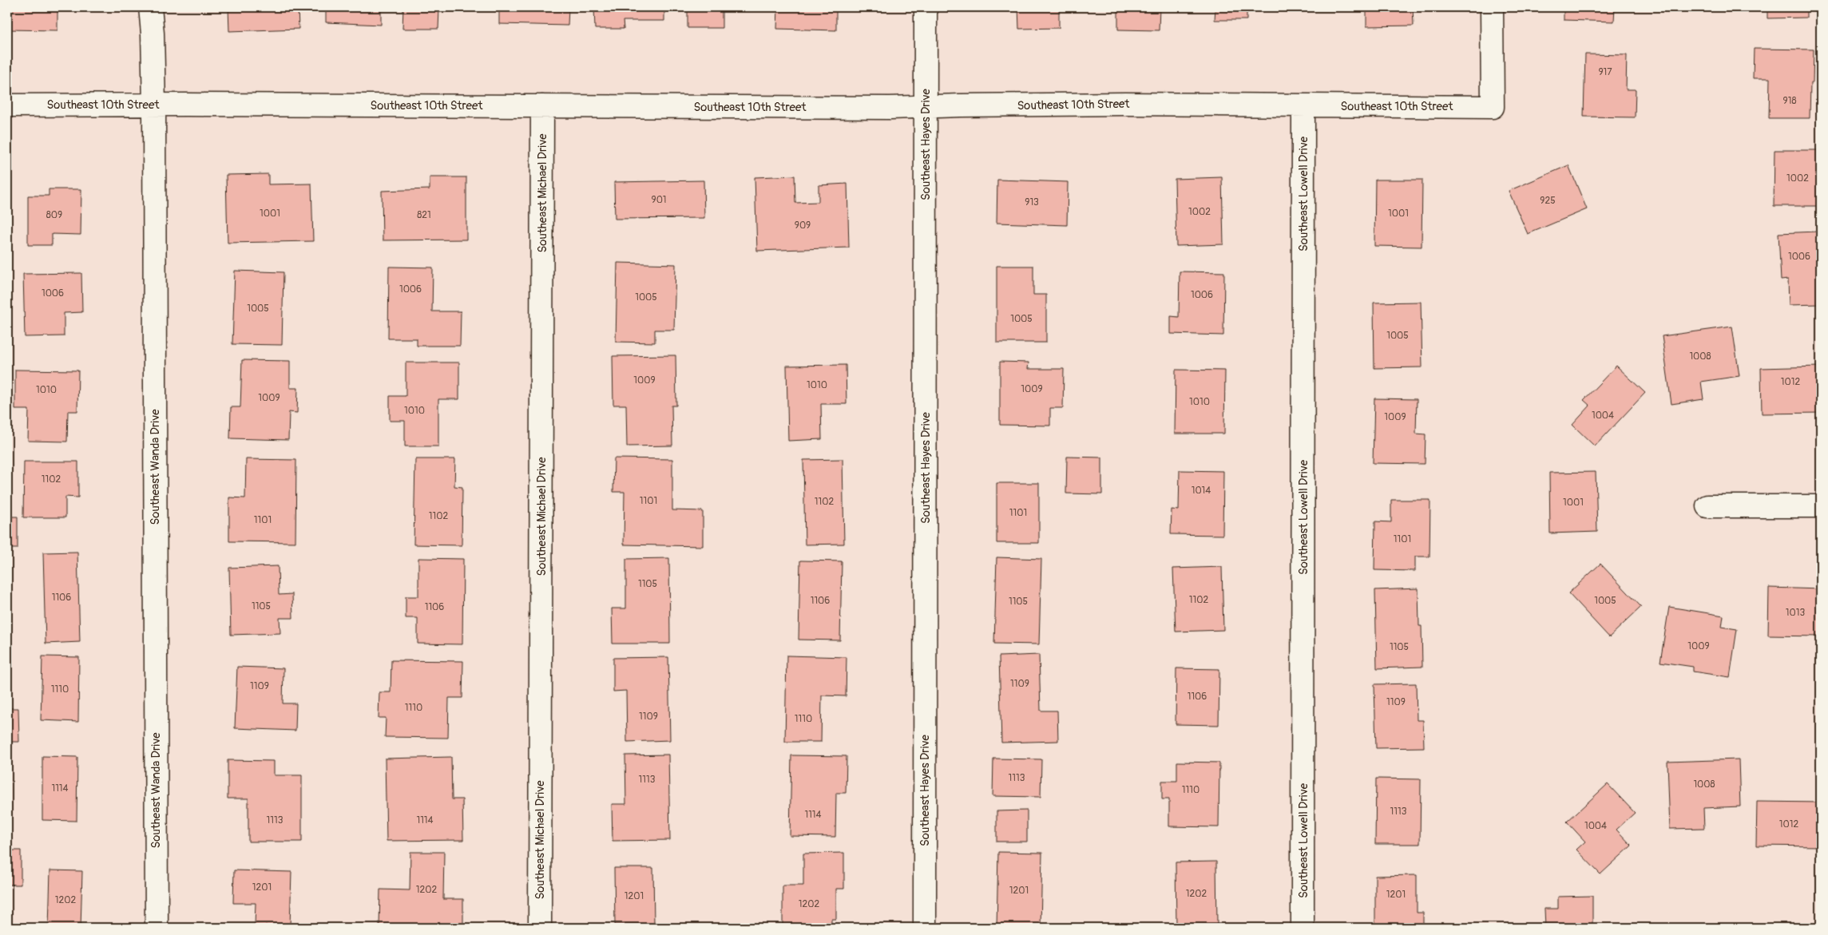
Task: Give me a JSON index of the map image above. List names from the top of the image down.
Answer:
{
  "streets": {
    "street": [
      "Southeast 10th Street",
      "Southeast Hayes Drive",
      "Southeast Michael Drive",
      "Southeast Lowell Drive",
      "Southeast Wanda Drive"
    ]
  },
  "crossings": [
    ["Southeast 10th Street", "Southeast Hayes Drive"],
    ["Southeast 10th Street", "Southeast Michael Drive"],
    ["Southeast 10th Street", "Southeast Lowell Drive"],
    ["Southeast 10th Street", "Southeast Wanda Drive"]
  ],
  "house_numbers": [
    "917",
    "918",
    "1002",
    "901",
    "925",
    "913",
    "1002",
    "1001",
    "1001",
    "809",
    "821",
    "909",
    "1006",
    "1006",
    "1006",
    "1006",
    "1005",
    "1005",
    "1005",
    "1005",
    "1008",
    "1009",
    "1012",
    "1010",
    "1009",
    "1010",
    "1009",
    "1010",
    "1010",
    "1004",
    "1009",
    "1102",
    "1014",
    "1101",
    "1102",
    "1001",
    "1101",
    "1102",
    "1101",
    "1101",
    "1105",
    "1106",
    "1102",
    "1106",
    "1005",
    "1105",
    "1105",
    "1106",
    "1013",
    "1009",
    "1105",
    "1109",
    "1109",
    "1110",
    "1106",
    "1109",
    "1110",
    "1109",
    "1110",
    "1113",
    "1113",
    "1008",
    "1114",
    "1110",
    "1113",
    "1114",
    "1113",
    "1114",
    "1012",
    "1004",
    "1201",
    "1202",
    "1201",
    "1202",
    "1201",
    "1201",
    "1202",
    "1202"
  ]
}
